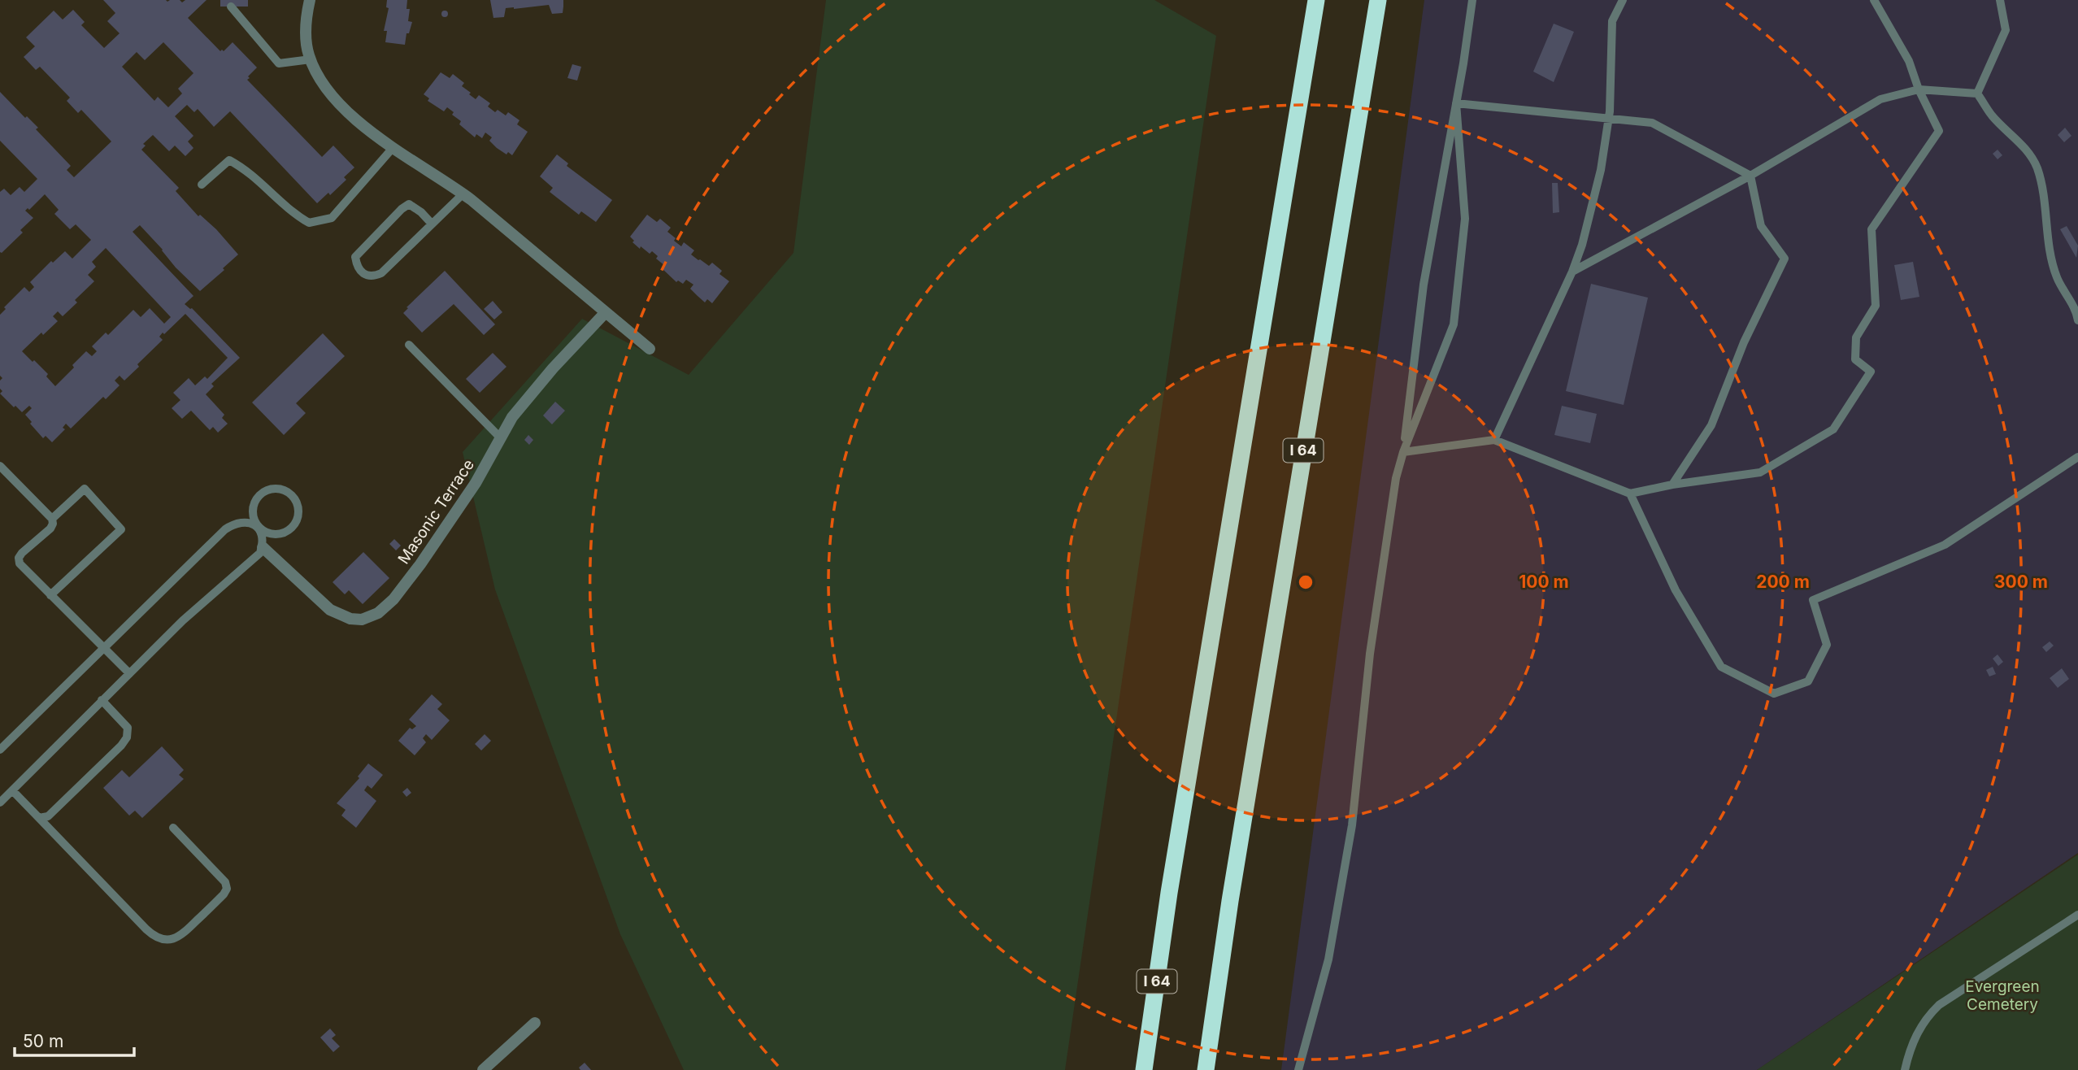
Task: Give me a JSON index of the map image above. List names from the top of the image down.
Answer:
{
  "streets": {
    "highway": ["I 64"],
    "street": ["Masonic Terrace"]
  },
  "parks": ["Evergreen Cemetery"],
  "scale_bar": "50 m",
  "rings": ["100 m", "200 m", "300 m"]
}
